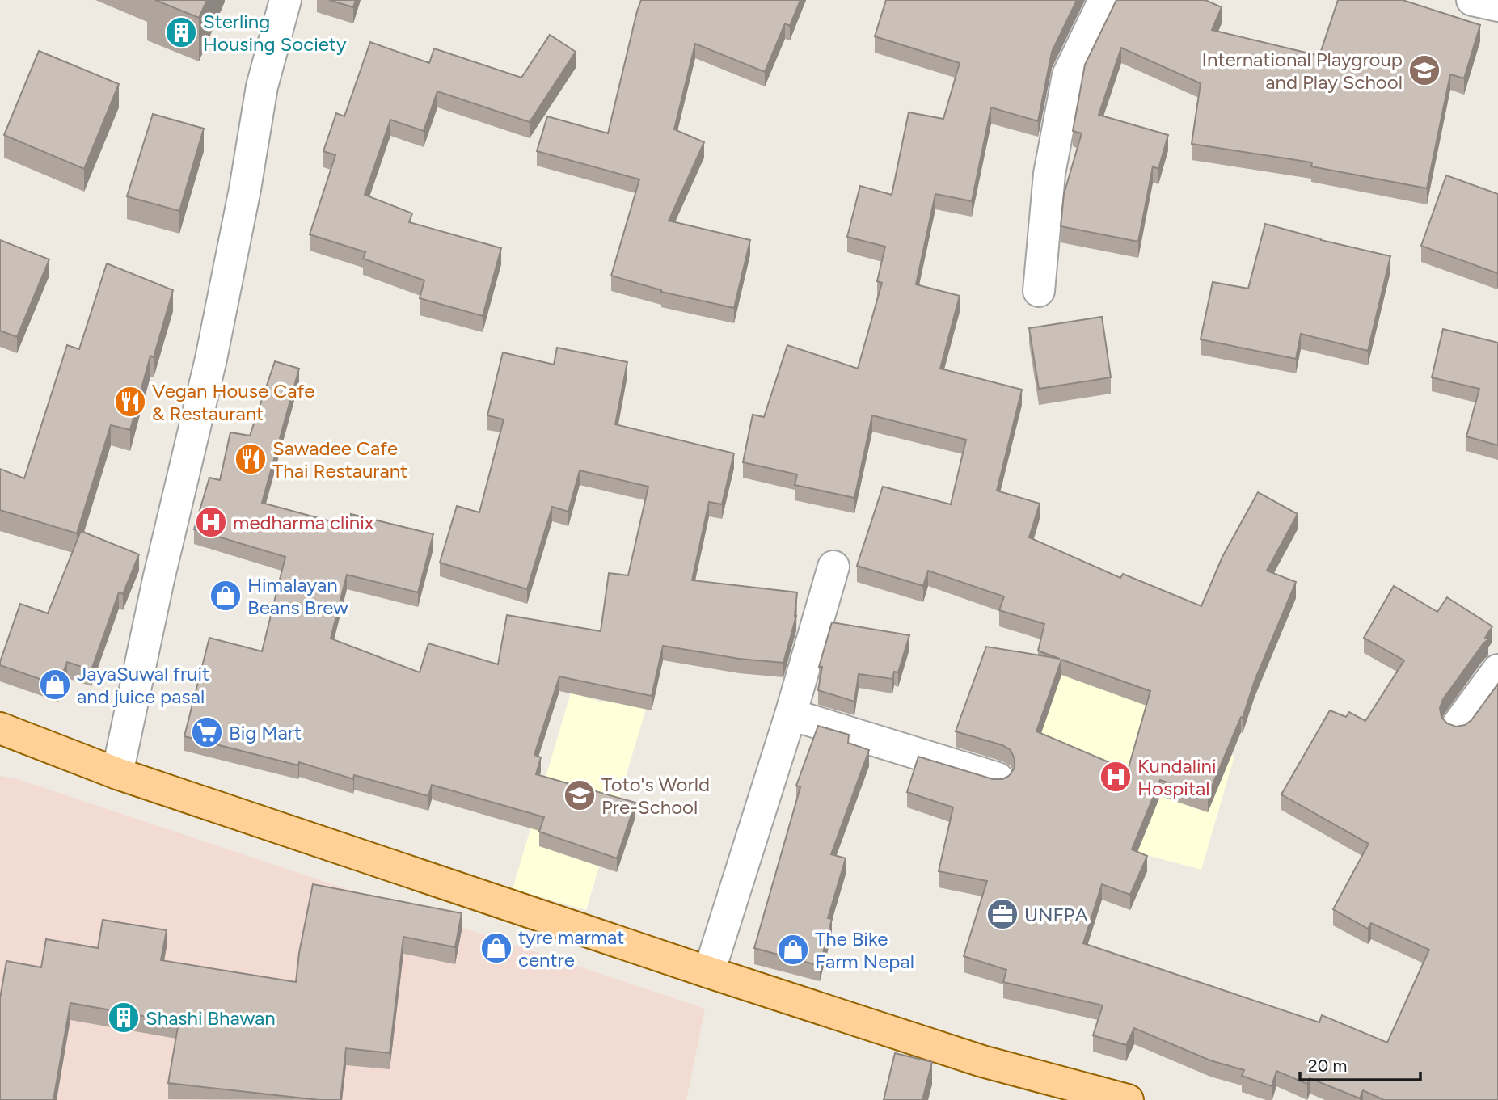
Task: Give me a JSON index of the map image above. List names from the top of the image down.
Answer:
{
  "places": {
    "building": ["Sterling Housing Society", "Shashi Bhawan"],
    "school or university": ["International Playgroup and Play School", "Toto's World Pre-School"],
    "restaurant": ["Vegan House Cafe & Restaurant", "Sawadee Cafe Thai Restaurant"],
    "hospital": ["medharma clinix", "Kundalini Hospital"],
    "shop": [
      "Himalayan Beans Brew",
      "JayaSuwal fruit and juice pasal",
      "tyre marmat centre",
      "The Bike Farm Nepal"
    ],
    "supermarket": ["Big Mart"],
    "office": ["UNFPA"]
  },
  "scale_bar": "20 m"
}
